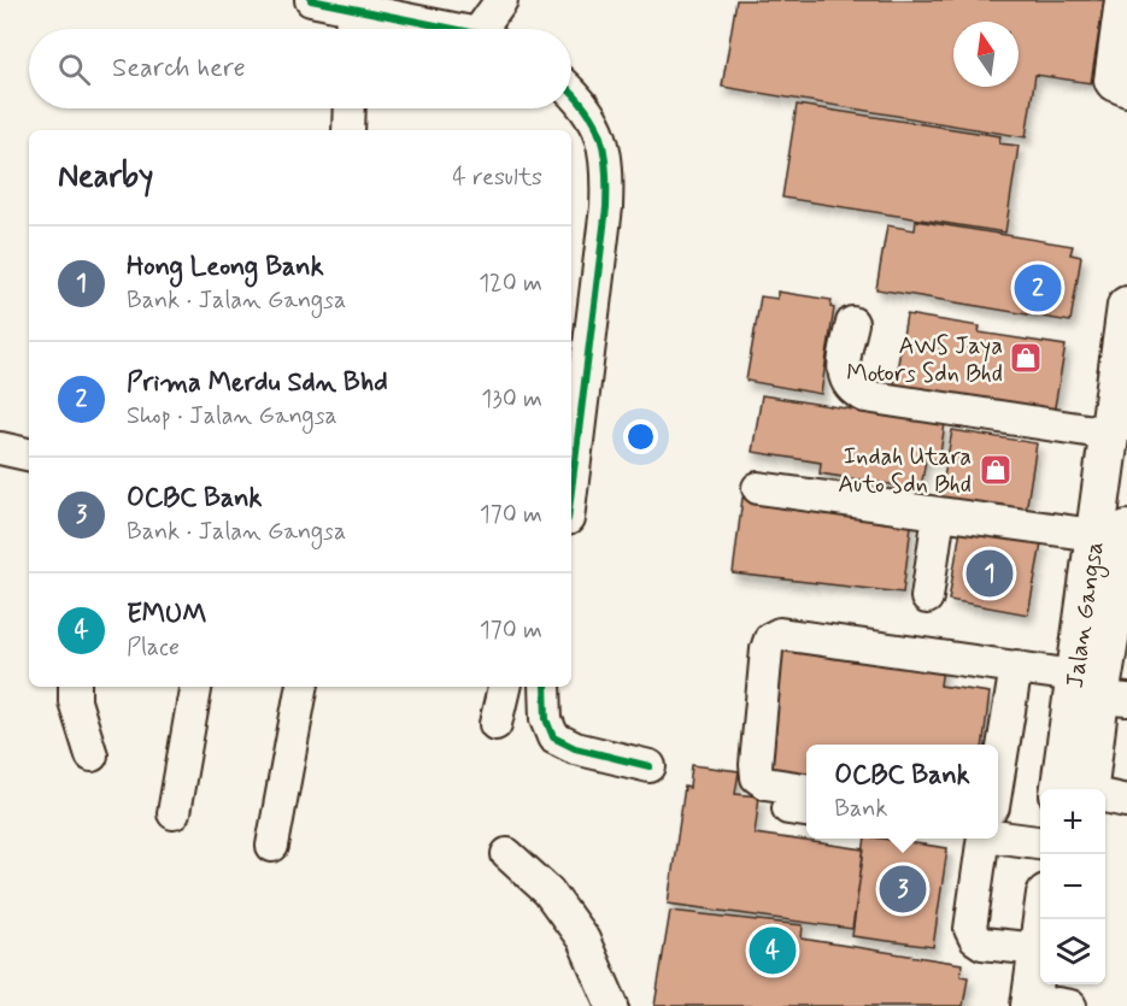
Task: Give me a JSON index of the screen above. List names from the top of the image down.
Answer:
{
  "streets": {
    "main road": ["Jalan Gangsa"]
  },
  "places": {
    "shop": ["AWS Jaya Motors Sdn Bhd", "Indah Utara Auto Sdn Bhd"]
  },
  "north": "top",
  "page": {
    "search": "Search here",
    "heading": ["Nearby", "4 results"],
    "list": [
      {
        "mark": "1",
        "name": "Hong Leong Bank",
        "note": "Bank · Jalan Gangsa",
        "value": "120 m"
      },
      {
        "mark": "2",
        "name": "Prima Merdu Sdn Bhd",
        "note": "Shop · Jalan Gangsa",
        "value": "130 m"
      },
      {
        "mark": "3",
        "name": "OCBC Bank",
        "note": "Bank · Jalan Gangsa",
        "value": "170 m"
      },
      {
        "mark": "4",
        "name": "EMUM",
        "note": "Place",
        "value": "170 m"
      }
    ],
    "pins": [
      "2",
      "1",
      "3",
      "4"
    ],
    "popup": ["OCBC Bank", "Bank"],
    "map_buttons": ["+", "−"]
  }
}
